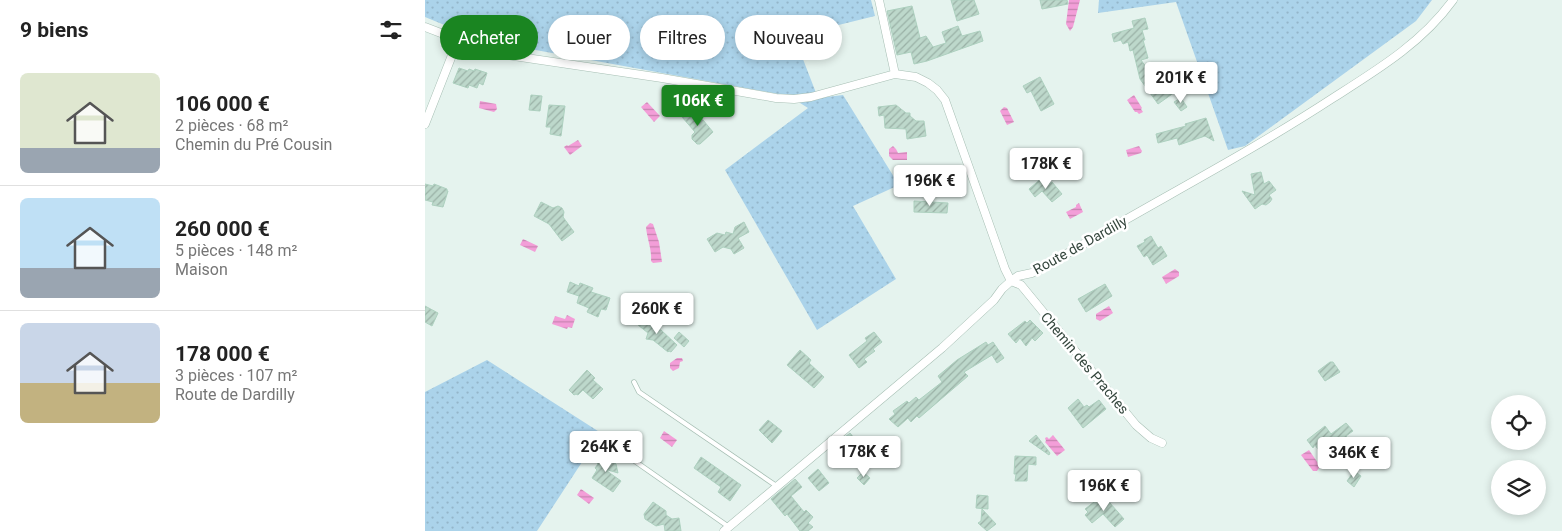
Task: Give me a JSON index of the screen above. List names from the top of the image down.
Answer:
{
  "streets": {
    "street": ["Route de Dardilly", "Chemin des Praches"]
  },
  "crossings": [
    ["Route de Dardilly", "Chemin des Praches"]
  ],
  "page": {
    "heading": "9 biens",
    "chip": [
      "Acheter",
      "Louer",
      "Filtres",
      "Nouveau"
    ],
    "list": [
      {
        "name": "106 000 €",
        "note": "2 pièces · 68 m² · Chemin du Pré Cousin"
      },
      {
        "name": "260 000 €",
        "note": "5 pièces · 148 m² · Maison"
      },
      {
        "name": "178 000 €",
        "note": "3 pièces · 107 m² · Route de Dardilly"
      }
    ],
    "price": [
      "201K €",
      "106K €",
      "178K €",
      "196K €",
      "260K €",
      "264K €",
      "178K €",
      "346K €",
      "196K €"
    ]
  }
}
